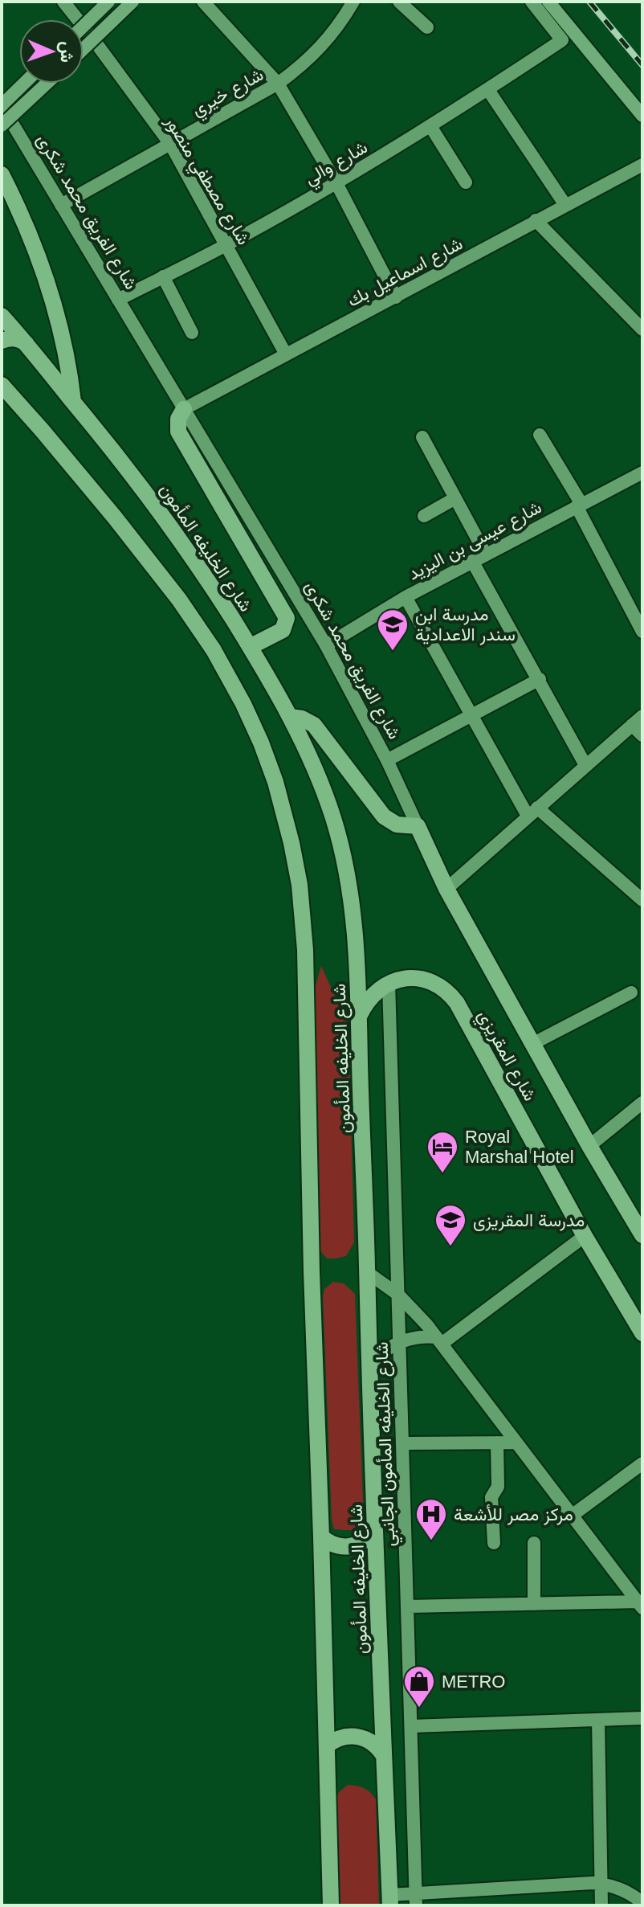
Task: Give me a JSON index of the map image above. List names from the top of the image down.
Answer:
{
  "streets": {
    "main road": ["شارع الفريق محمد شكرى", "شارع الخليفه المأمون", "شارع المقريزي"],
    "street": [
      "شارع خيري",
      "شارع والي",
      "شارع مصطفي منصور",
      "شارع اسماعيل بك",
      "شارع عيسى بن اليزيد",
      "شارع الخليفه المأمون الجانبي"
    ]
  },
  "crossings": [
    ["شارع خيري", "شارع مصطفي منصور"],
    ["شارع خيري", "شارع الفريق محمد شكرى"],
    ["شارع والي", "شارع مصطفي منصور"],
    ["شارع والي", "شارع الفريق محمد شكرى"],
    ["شارع مصطفي منصور", "شارع اسماعيل بك"],
    ["شارع الفريق محمد شكرى", "شارع اسماعيل بك"],
    ["شارع الفريق محمد شكرى", "شارع عيسى بن اليزيد"],
    ["شارع المقريزي", "شارع الخليفه المأمون الجانبي"]
  ],
  "places": {
    "school or university": ["مدرسة ابن سندر الاعدادية", "مدرسة المقريزى"],
    "hotel": ["Royal Marshal Hotel"],
    "hospital": ["مركز مصر للأشعة"],
    "shop": ["METRO"]
  },
  "north": "right"
}
